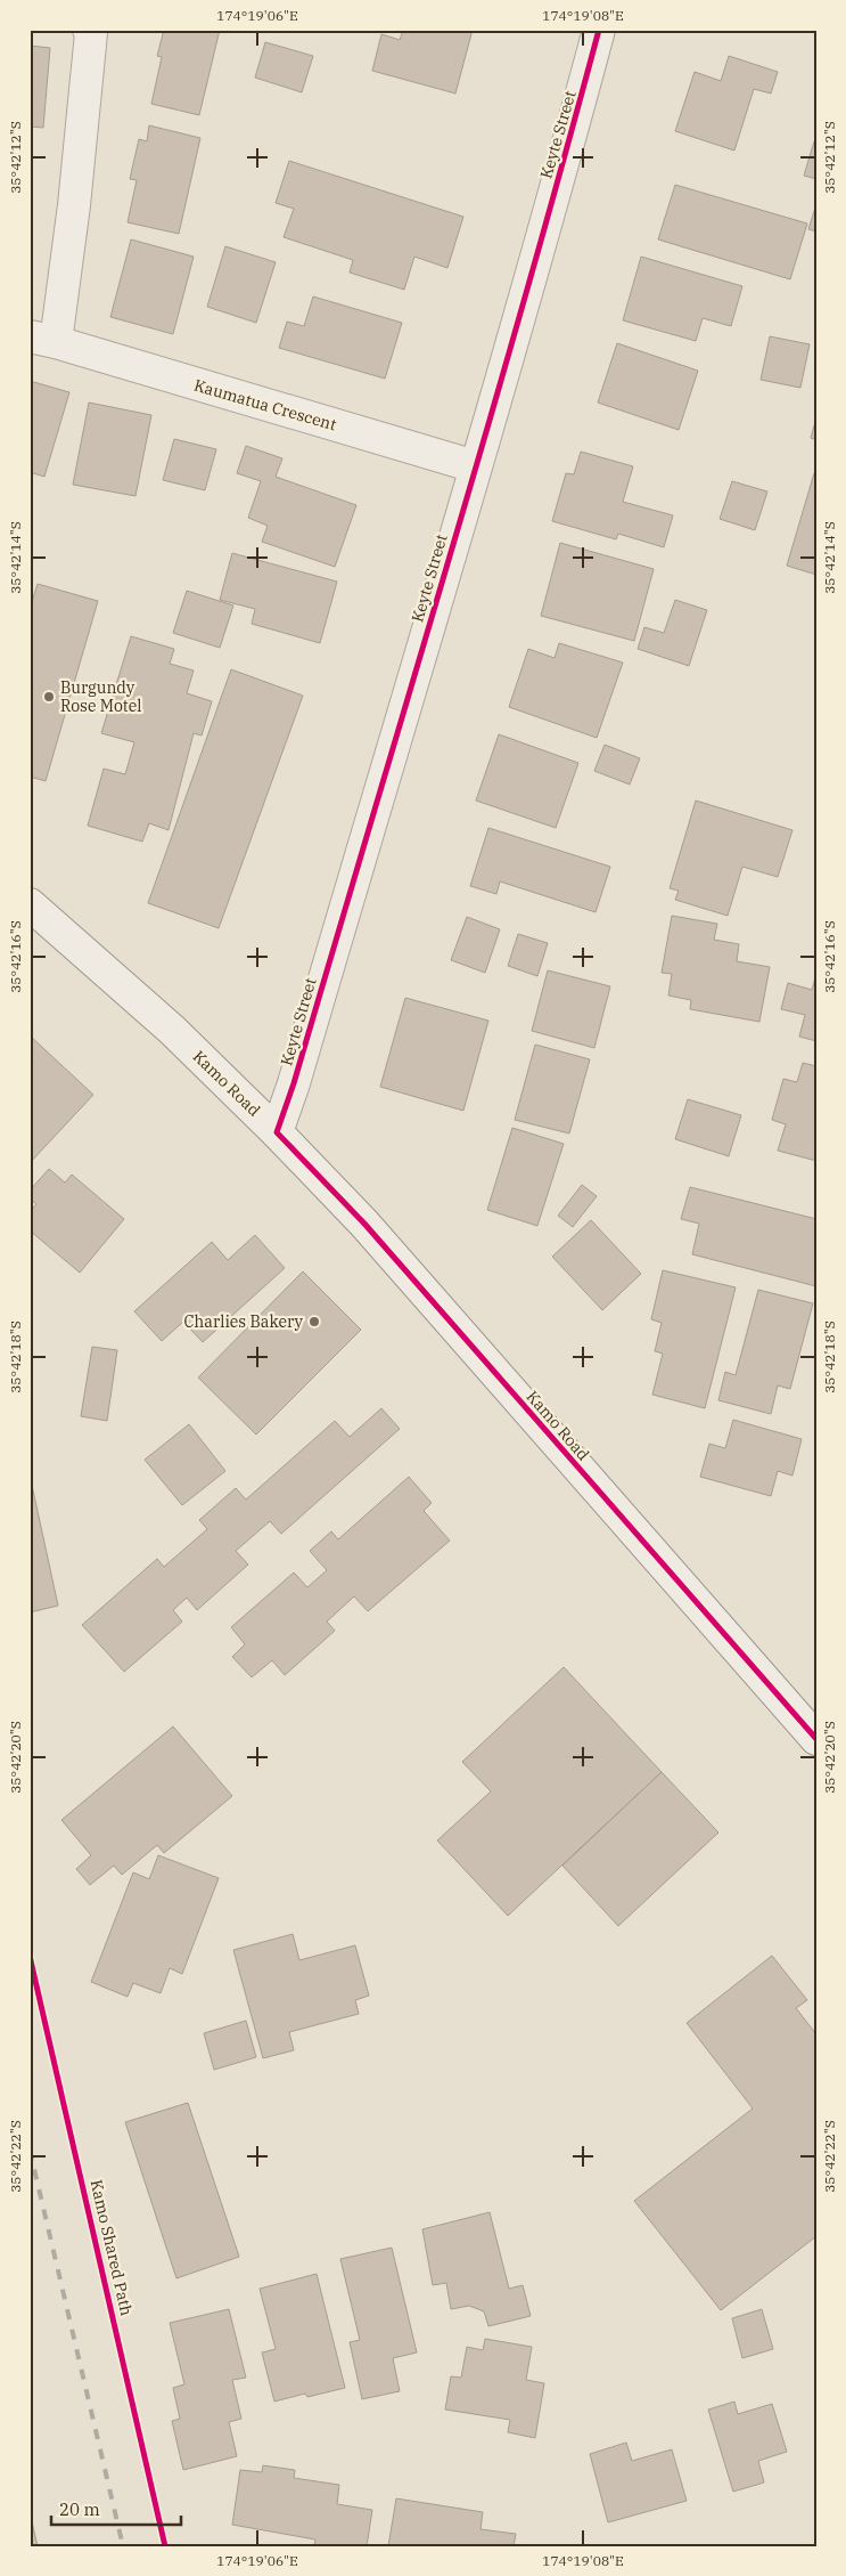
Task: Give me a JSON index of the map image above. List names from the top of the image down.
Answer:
{
  "streets": {
    "street": ["Keyte Street", "Kaumatua Crescent", "Kamo Road"],
    "cycle path": ["Kamo Shared Path"]
  },
  "crossings": [
    ["Keyte Street", "Kaumatua Crescent"],
    ["Keyte Street", "Kamo Road"]
  ],
  "places": ["Burgundy Rose Motel", "Charlies Bakery"],
  "scale_bar": "20 m",
  "coordinates": [
    "174°19'06\"E",
    "174°19'08\"E",
    "35°42'12\"S",
    "35°42'14\"S",
    "35°42'16\"S",
    "35°42'18\"S",
    "35°42'20\"S",
    "35°42'22\"S"
  ]
}
